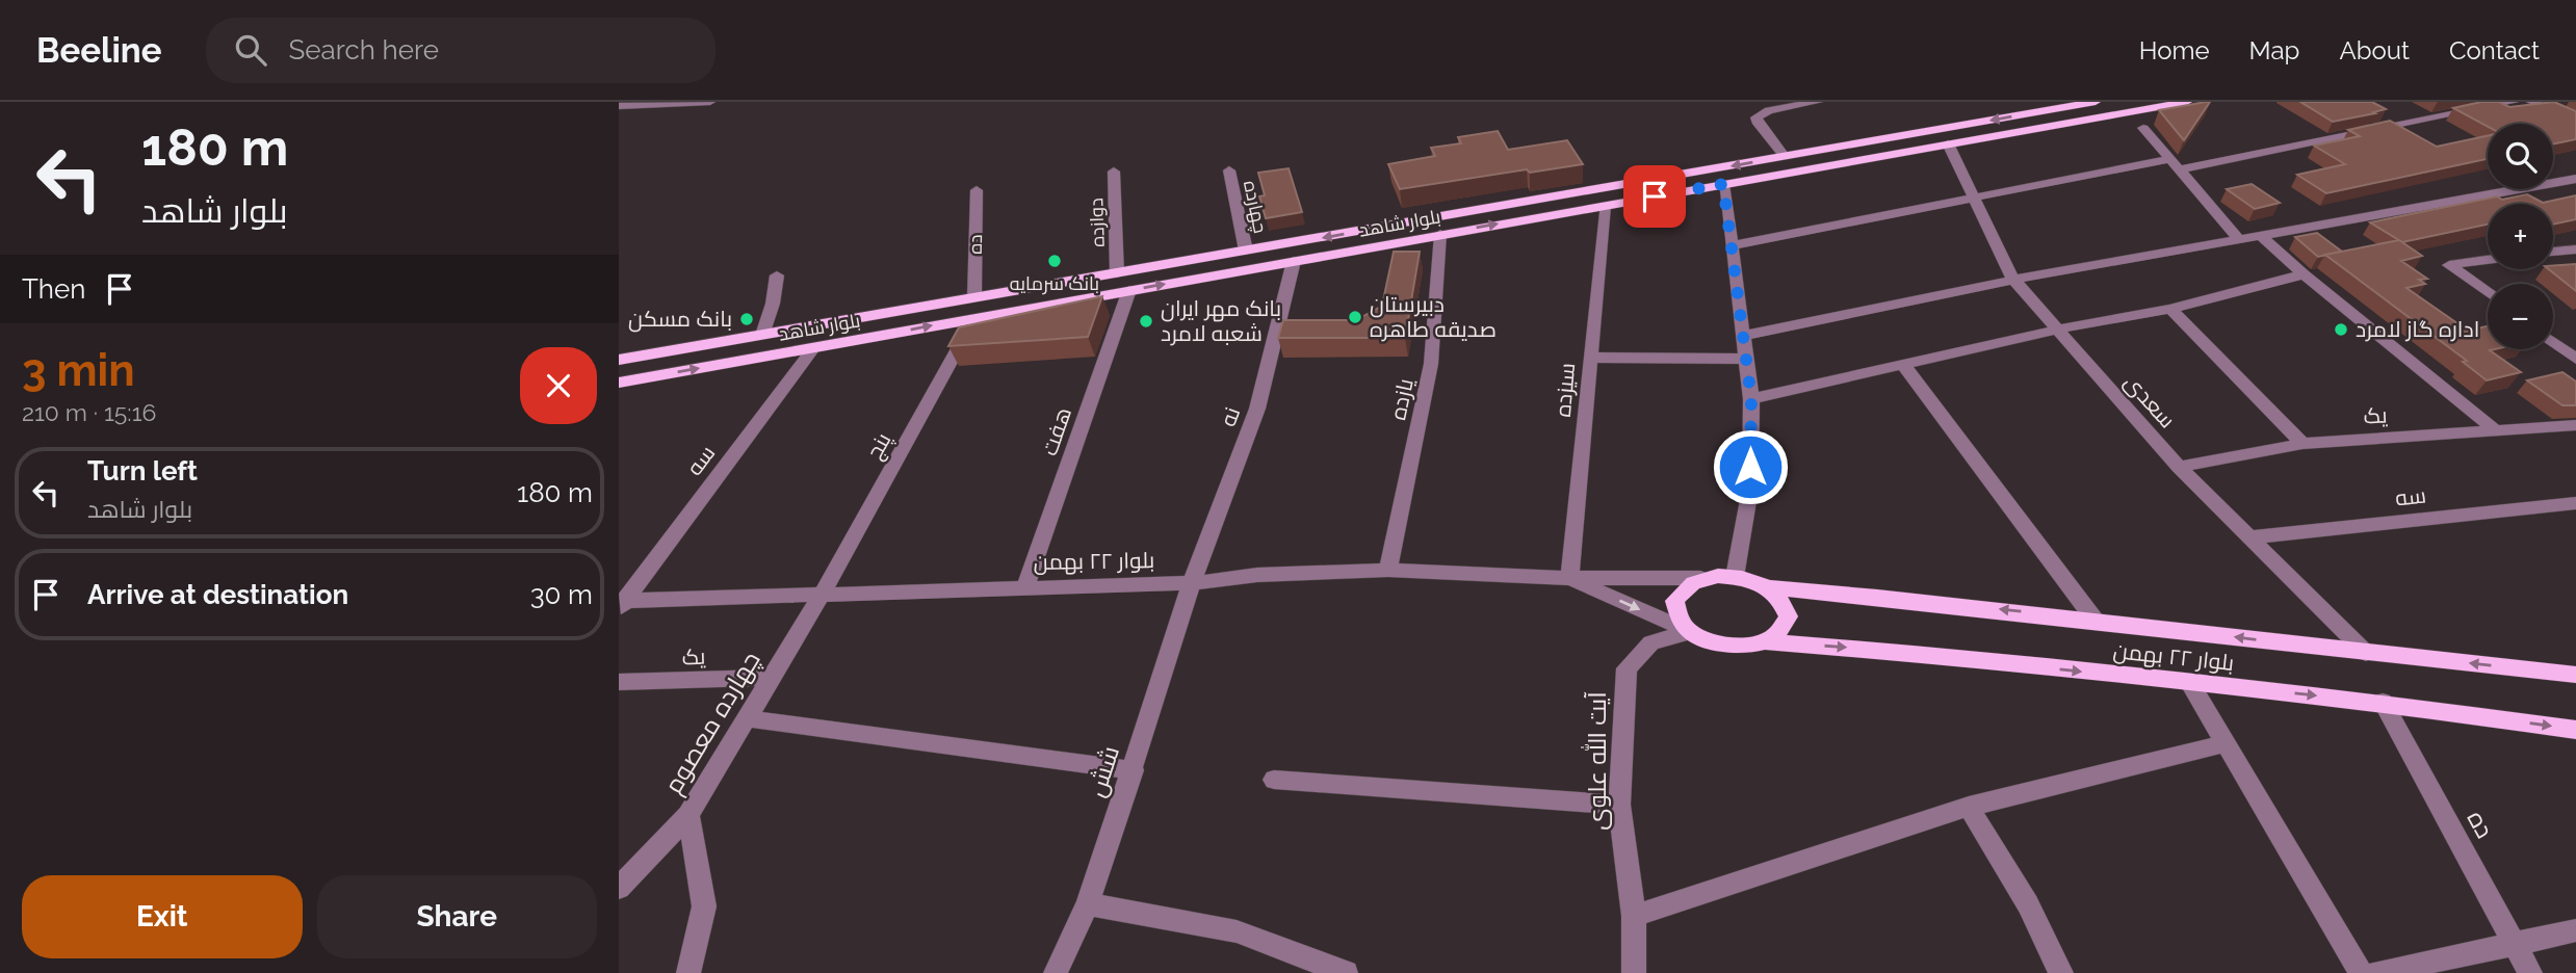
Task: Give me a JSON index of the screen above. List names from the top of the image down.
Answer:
{
  "streets": {
    "main road": ["بلوار شاهد", "بلوار ۲۲ بهمن"],
    "street": [
      "چهارده",
      "دوازده",
      "ده",
      "سیزده",
      "یازده",
      "سعدی",
      "یک",
      "نه",
      "هفت",
      "پنج",
      "سه",
      "چهارده معصوم",
      "آیت الله علوی",
      "شش"
    ]
  },
  "crossings": [
    ["چهارده", "بلوار شاهد"],
    ["دوازده", "بلوار شاهد"],
    ["بلوار شاهد", "ده"],
    ["بلوار شاهد", "سیزده"],
    ["بلوار شاهد", "یازده"],
    ["بلوار شاهد", "سعدی"],
    ["بلوار شاهد", "نه"],
    ["بلوار شاهد", "هفت"],
    ["بلوار شاهد", "پنج"],
    ["بلوار شاهد", "سه"],
    ["ده", "بلوار ۲۲ بهمن"],
    ["سیزده", "بلوار ۲۲ بهمن"],
    ["یازده", "بلوار ۲۲ بهمن"],
    ["سعدی", "یک"],
    ["سعدی", "سه"],
    ["سعدی", "بلوار ۲۲ بهمن"],
    ["یک", "چهارده معصوم"],
    ["نه", "بلوار ۲۲ بهمن"],
    ["نه", "شش"],
    ["هفت", "بلوار ۲۲ بهمن"],
    ["پنج", "بلوار ۲۲ بهمن"],
    ["پنج", "چهارده معصوم"],
    ["سه", "بلوار ۲۲ بهمن"],
    ["بلوار ۲۲ بهمن", "چهارده معصوم"],
    ["بلوار ۲۲ بهمن", "آیت الله علوی"],
    ["بلوار ۲۲ بهمن", "شش"]
  ],
  "places": [
    "بانک سرمایه",
    "دبیرستان صدیقه طاهره",
    "بانک مسکن",
    "بانک مهر ایران شعبه لامرد",
    "اداره گاز لامرد"
  ],
  "page": {
    "header": "Beeline",
    "search": "Search here",
    "nav": [
      "Home",
      "Map",
      "About",
      "Contact"
    ],
    "turn": ["180 m", "بلوار شاهد"],
    "map_buttons": ["+", "−"],
    "then": "Then",
    "heading": ["3 min", "210 m · 15:16"],
    "list": [
      {
        "name": "Turn left",
        "note": "بلوار شاهد",
        "value": "180 m"
      },
      {
        "name": "Arrive at destination",
        "value": "30 m"
      }
    ],
    "buttons": ["Exit", "Share"]
  }
}
